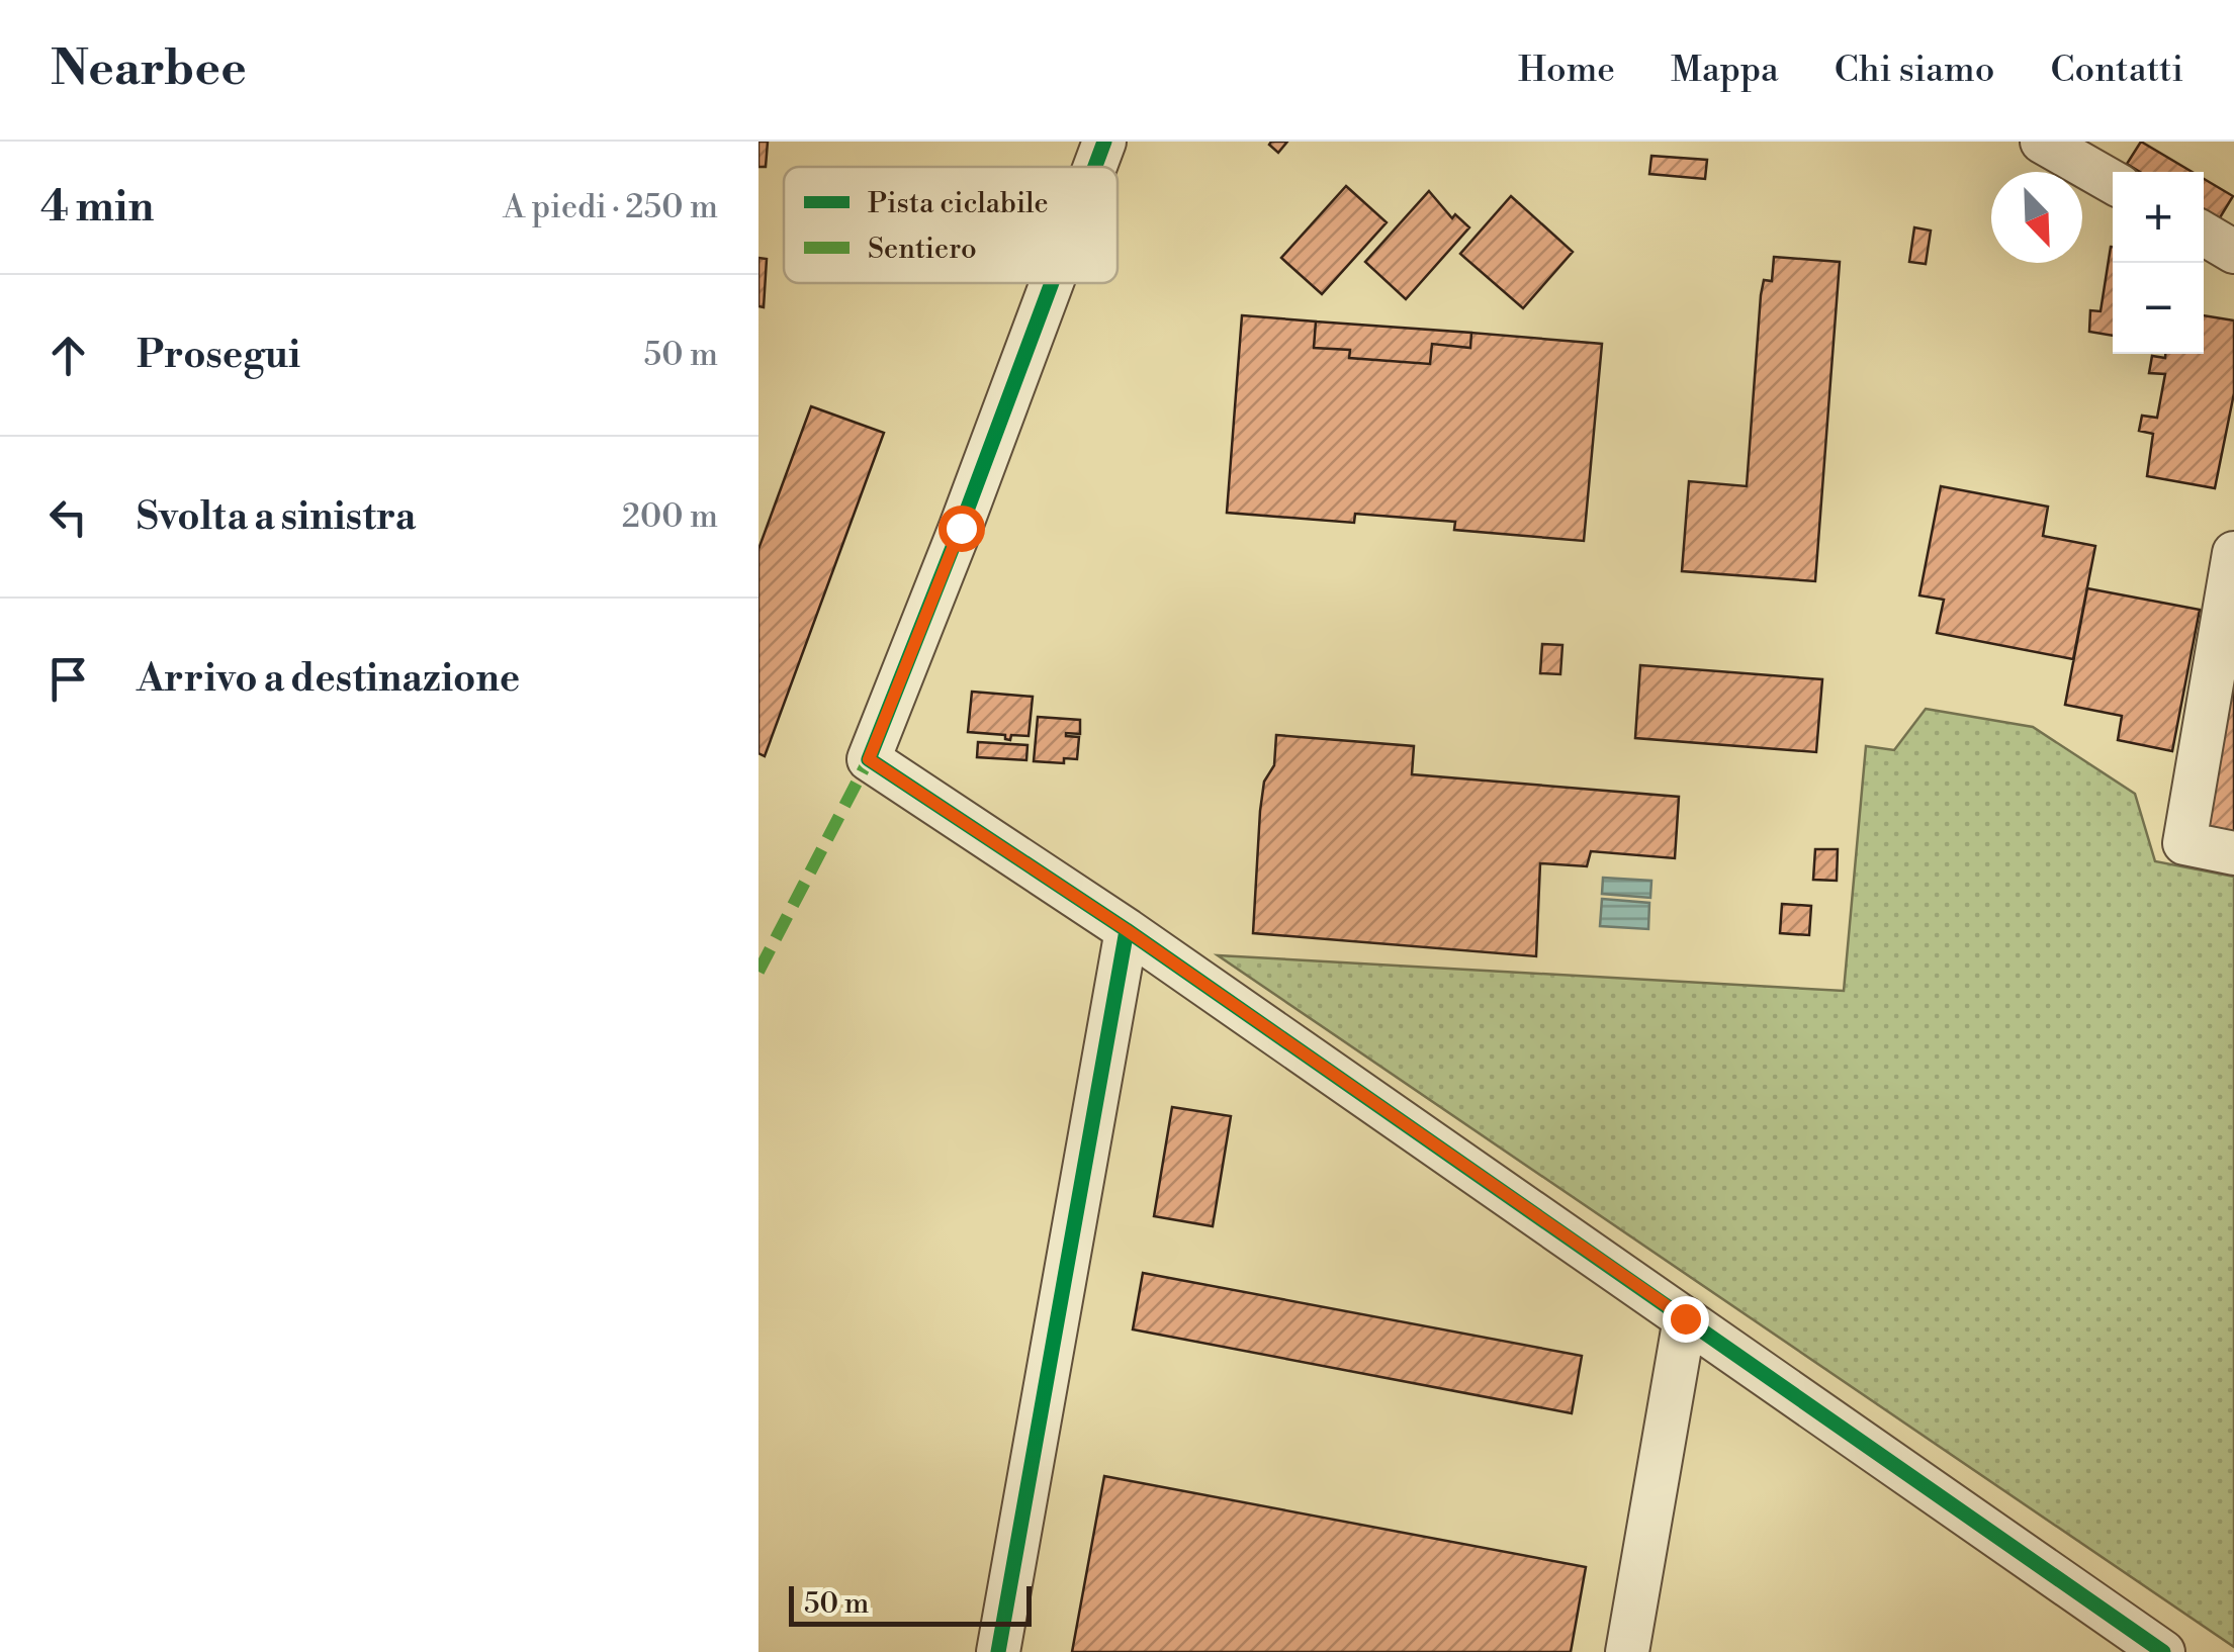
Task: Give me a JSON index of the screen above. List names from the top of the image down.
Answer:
{
  "legend": ["Pista ciclabile", "Sentiero"],
  "scale_bar": "50 m",
  "north": "bottom right",
  "page": {
    "header": "Nearbee",
    "nav": [
      "Home",
      "Mappa",
      "Chi siamo",
      "Contatti"
    ],
    "heading": ["4 min", "A piedi · 250 m"],
    "map_buttons": ["+", "−"],
    "list": [
      ["Prosegui", "50 m"],
      ["Svolta a sinistra", "200 m"],
      "Arrivo a destinazione"
    ],
    "scale": "50 m"
  }
}
